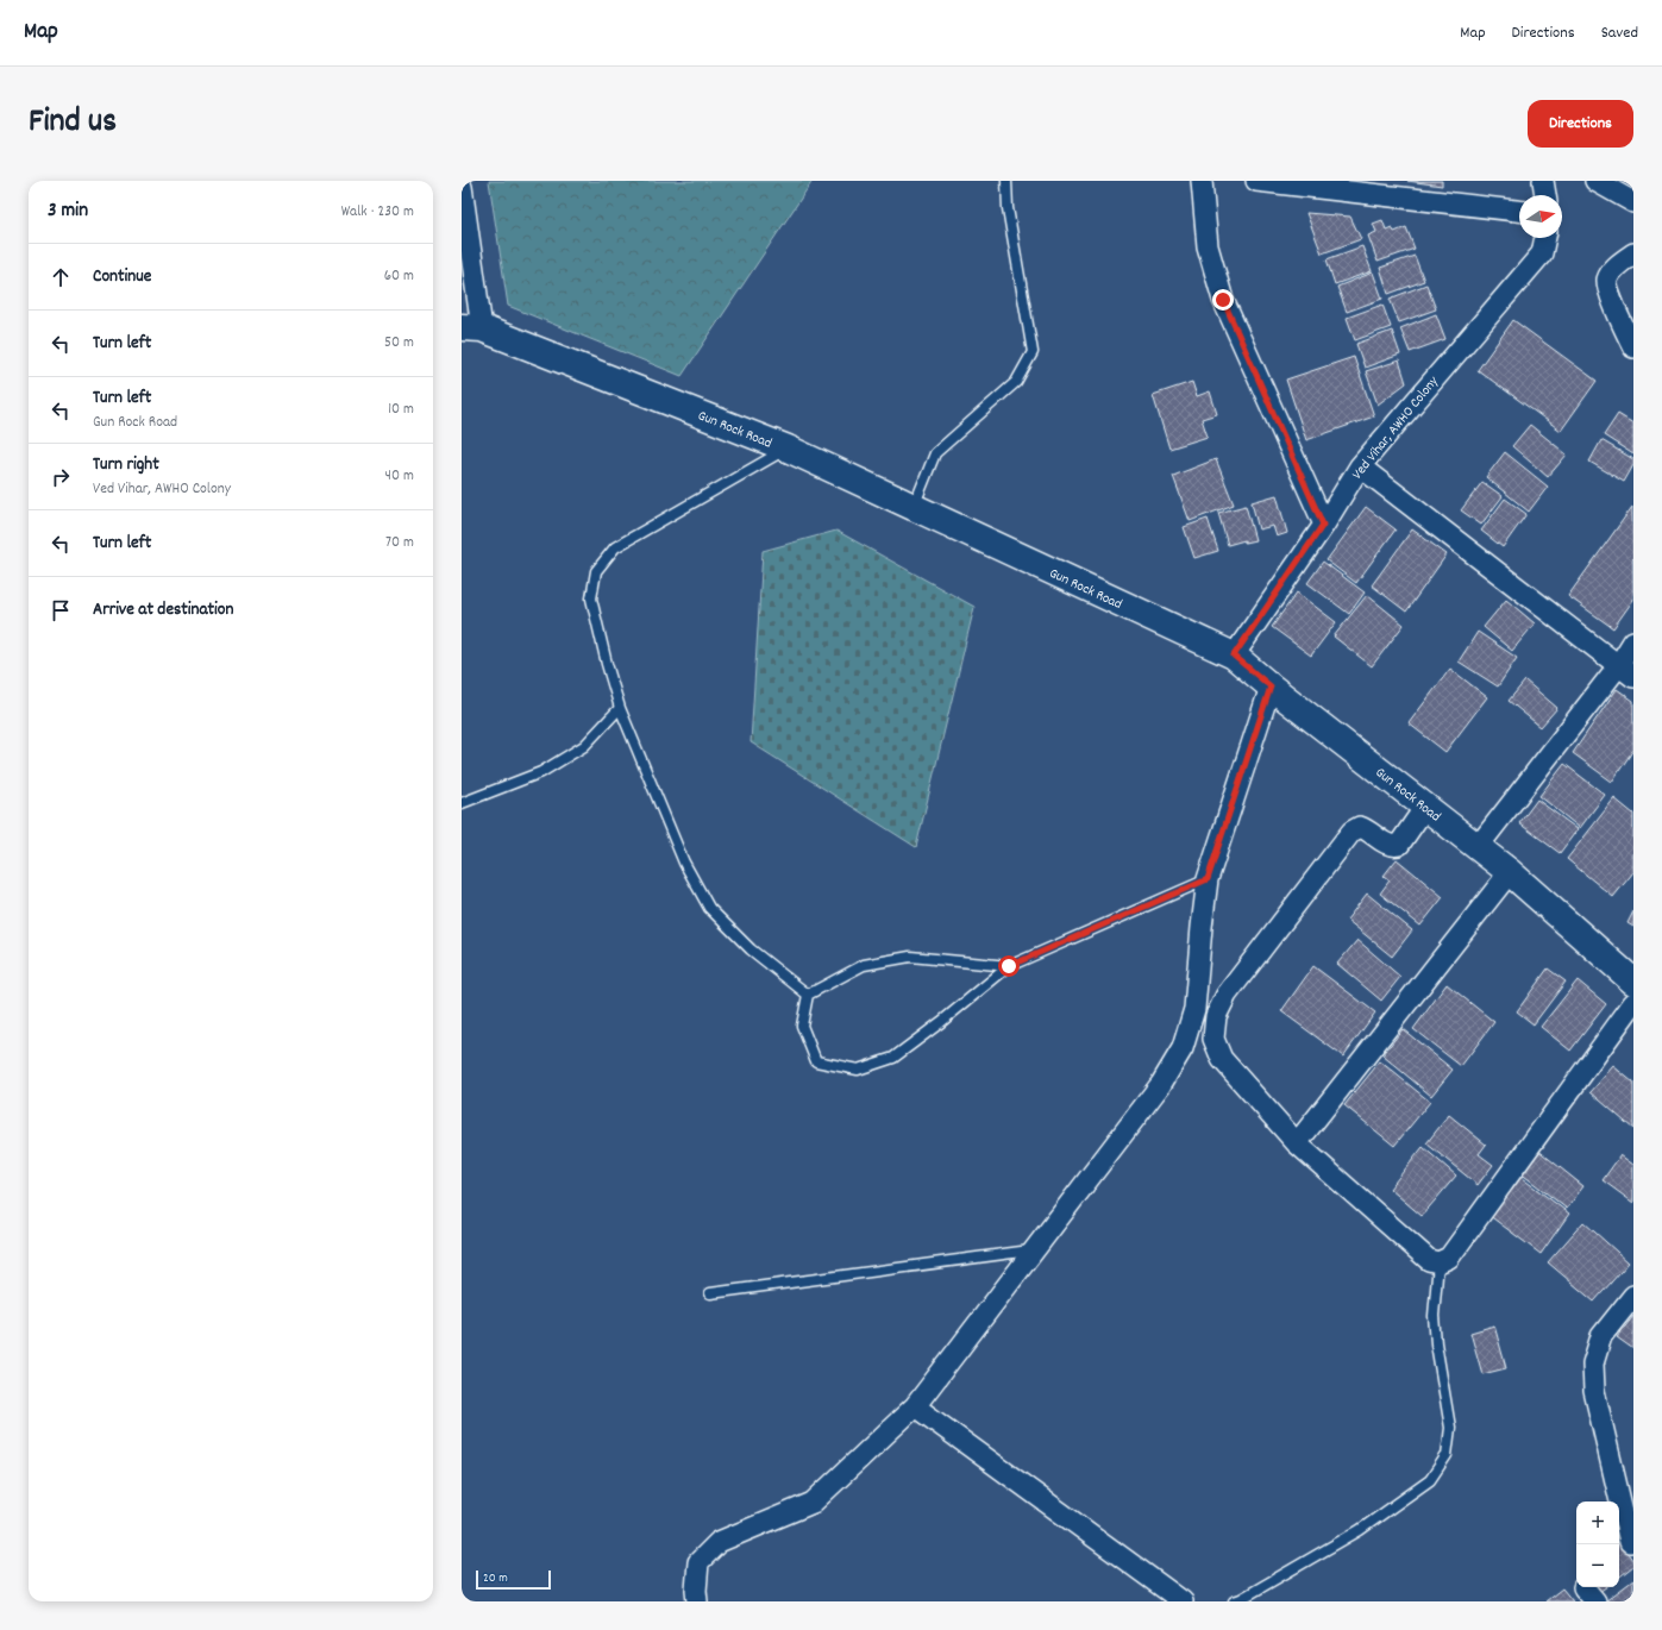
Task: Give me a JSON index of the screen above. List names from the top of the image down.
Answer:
{
  "streets": {
    "main road": ["Gun Rock Road"],
    "street": ["Ved Vihar, AWHO Colony"]
  },
  "crossings": [
    ["Ved Vihar, AWHO Colony", "Gun Rock Road"]
  ],
  "scale_bar": "20 m",
  "north": "right",
  "page": {
    "header": "Map",
    "nav": ["Map", "Directions", "Saved"],
    "title": "Find us",
    "buttons": "Directions",
    "heading": ["3 min", "Walk · 230 m"],
    "list": [
      ["Continue", "60 m"],
      ["Turn left", "50 m"],
      ["Turn left", "Gun Rock Road", "10 m"],
      ["Turn right", "Ved Vihar, AWHO Colony", "40 m"],
      ["Turn left", "70 m"],
      "Arrive at destination"
    ],
    "map_buttons": ["+", "−"],
    "scale": "20 m"
  }
}
